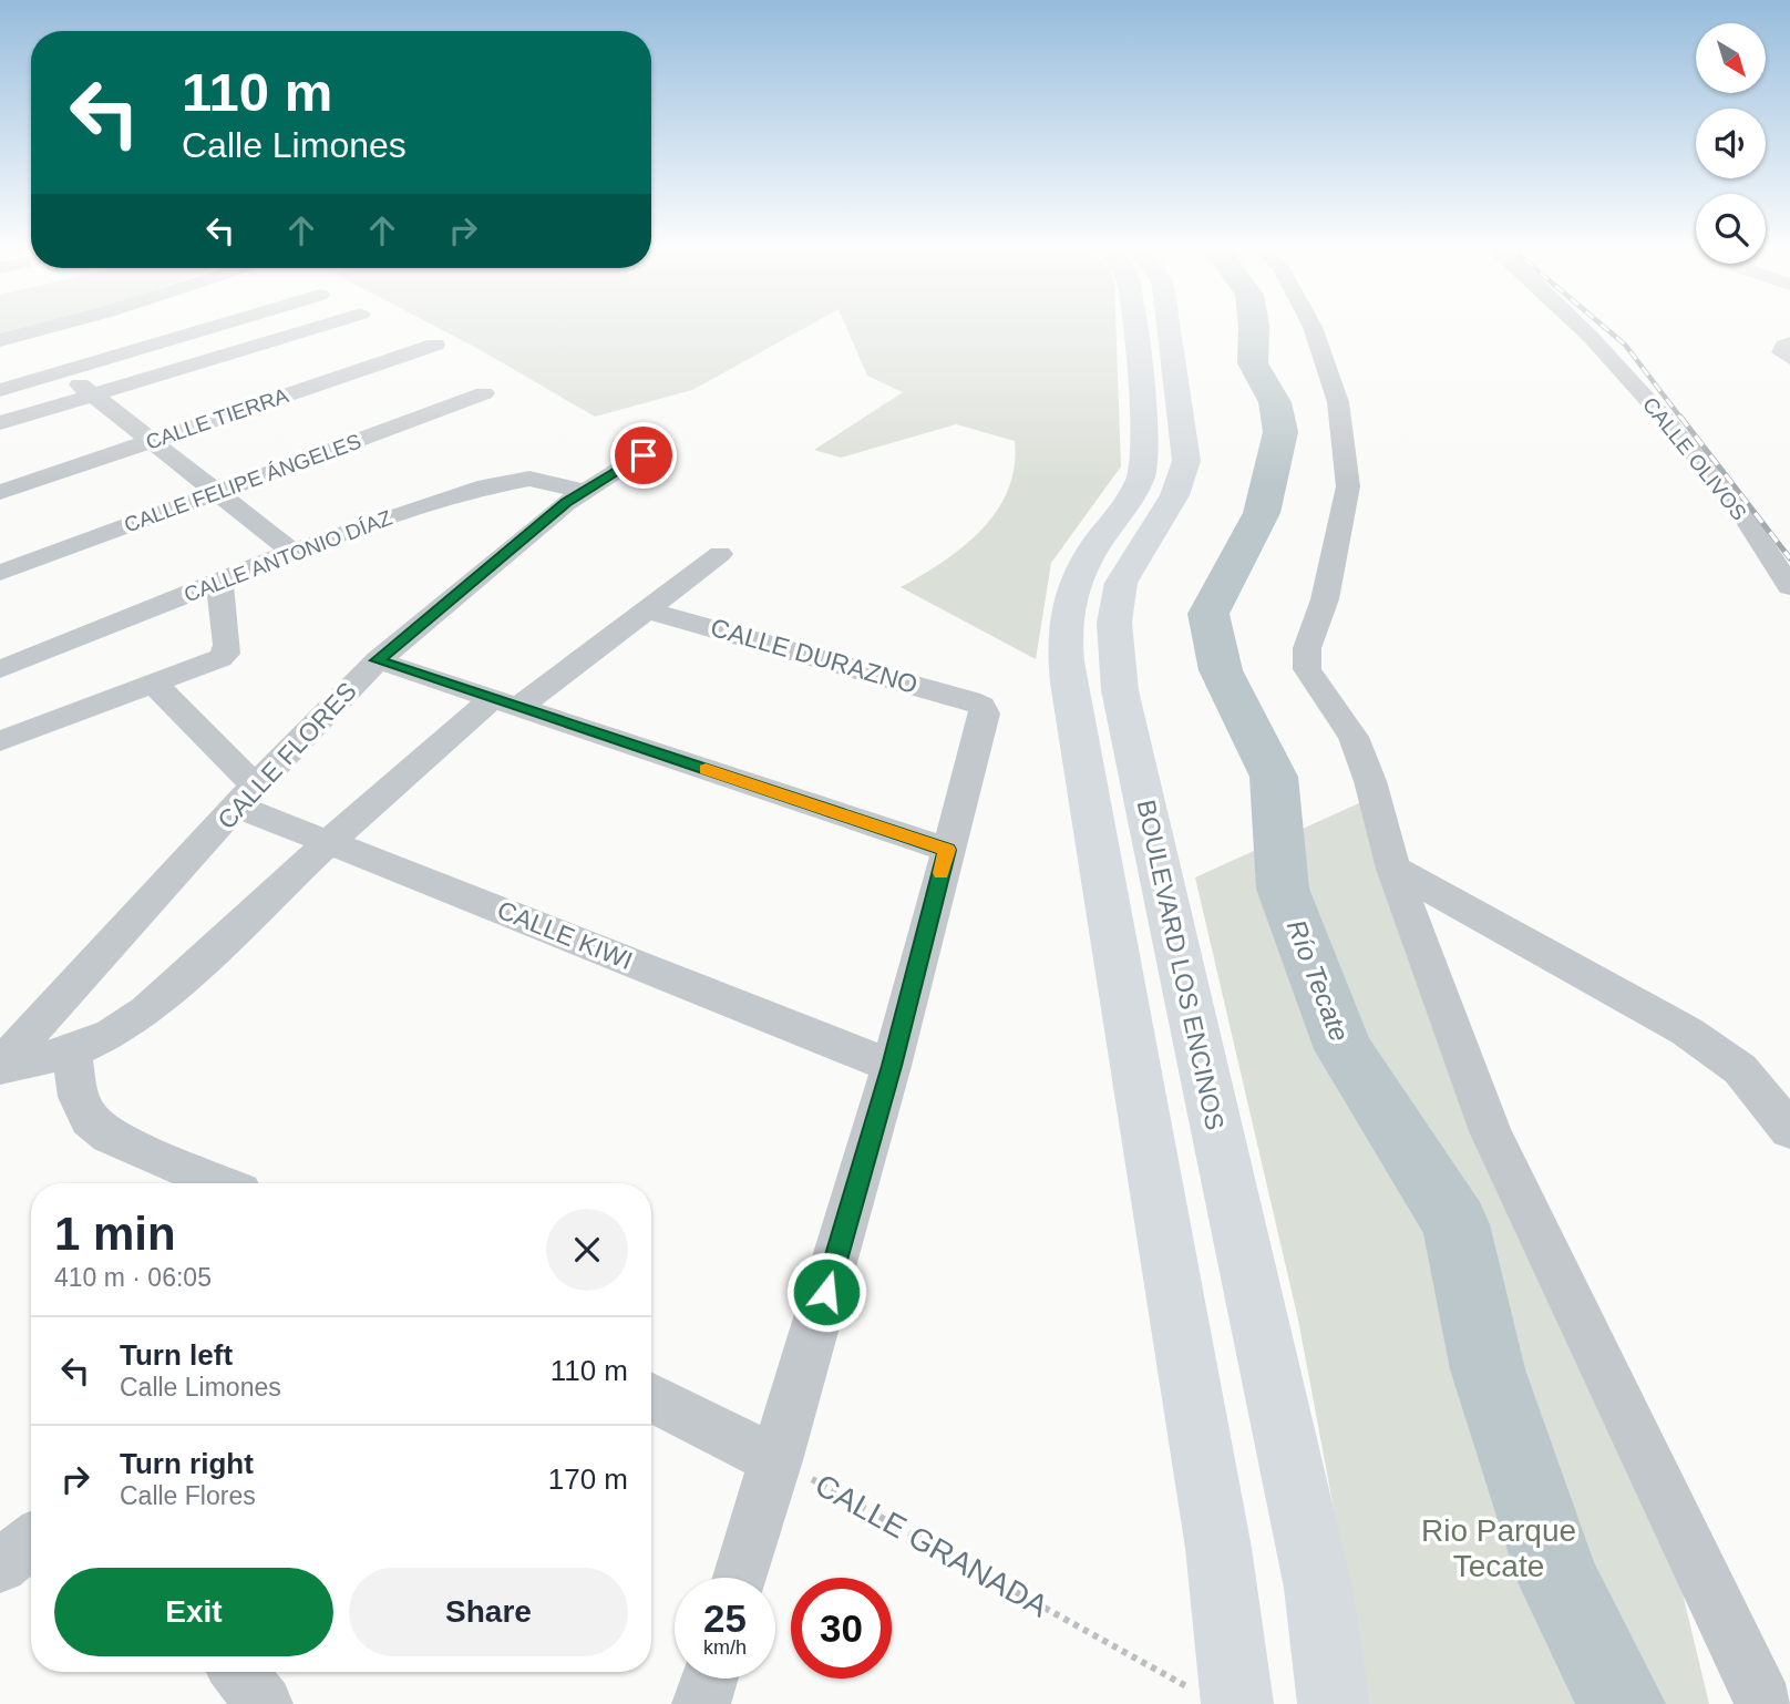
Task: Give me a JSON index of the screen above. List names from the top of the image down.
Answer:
{
  "streets": {
    "main road": ["BOULEVARD LOS ENCINOS"],
    "street": [
      "CALLE TIERRA",
      "CALLE OLIVOS",
      "CALLE FELIPE ÁNGELES",
      "CALLE ANTONIO DÍAZ",
      "CALLE DURAZNO",
      "CALLE FLORES",
      "CALLE KIWI"
    ],
    "path": ["CALLE GRANADA"]
  },
  "crossings": [
    ["CALLE ANTONIO DÍAZ", "CALLE FLORES"],
    ["CALLE FLORES", "CALLE KIWI"]
  ],
  "water": ["Río Tecate"],
  "parks": ["Rio Parque Tecate"],
  "north": "bottom right",
  "page": {
    "turn": ["110 m", "Calle Limones"],
    "heading": ["1 min", "410 m · 06:05"],
    "list": [
      {
        "name": "Turn left",
        "note": "Calle Limones",
        "value": "110 m"
      },
      {
        "name": "Turn right",
        "note": "Calle Flores",
        "value": "170 m"
      }
    ],
    "buttons": ["Exit", "Share"],
    "speed": "25 km/h",
    "limit": "30"
  }
}
